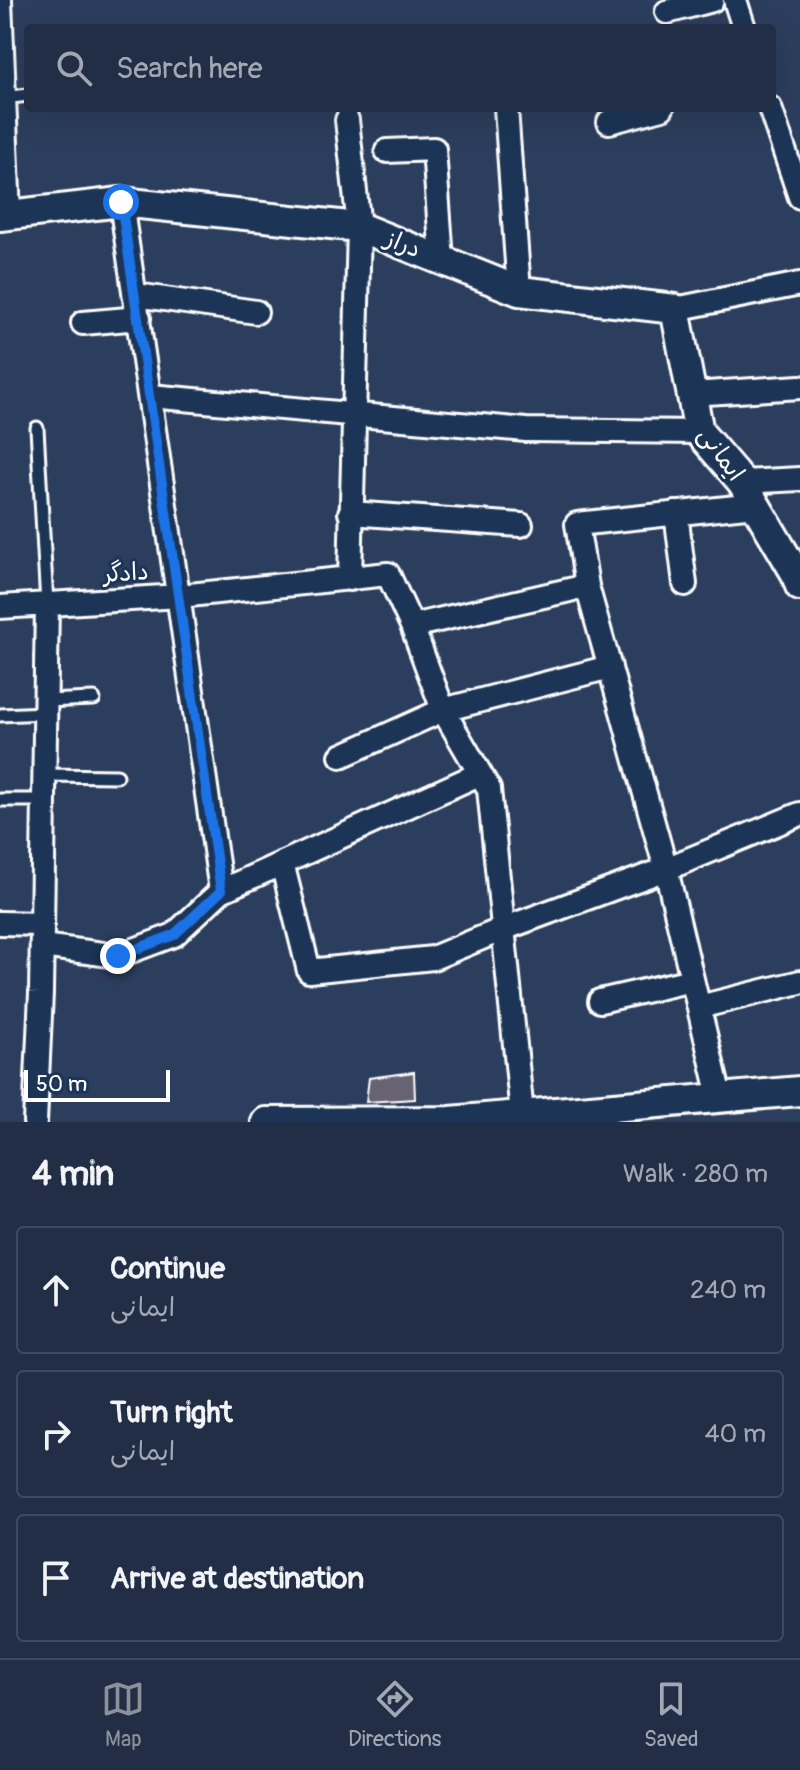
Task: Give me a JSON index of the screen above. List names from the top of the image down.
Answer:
{
  "streets": {
    "street": ["دراز", "ایمانی", "دادگر"]
  },
  "crossings": [
    ["دراز", "ایمانی"]
  ],
  "scale_bar": "50 m",
  "page": {
    "search": "Search here",
    "scale": "50 m",
    "heading": ["4 min", "Walk · 280 m"],
    "list": [
      ["Continue", "ایمانی", "240 m"],
      ["Turn right", "ایمانی", "40 m"],
      "Arrive at destination"
    ],
    "nav": ["Map", "Directions", "Saved"]
  }
}
